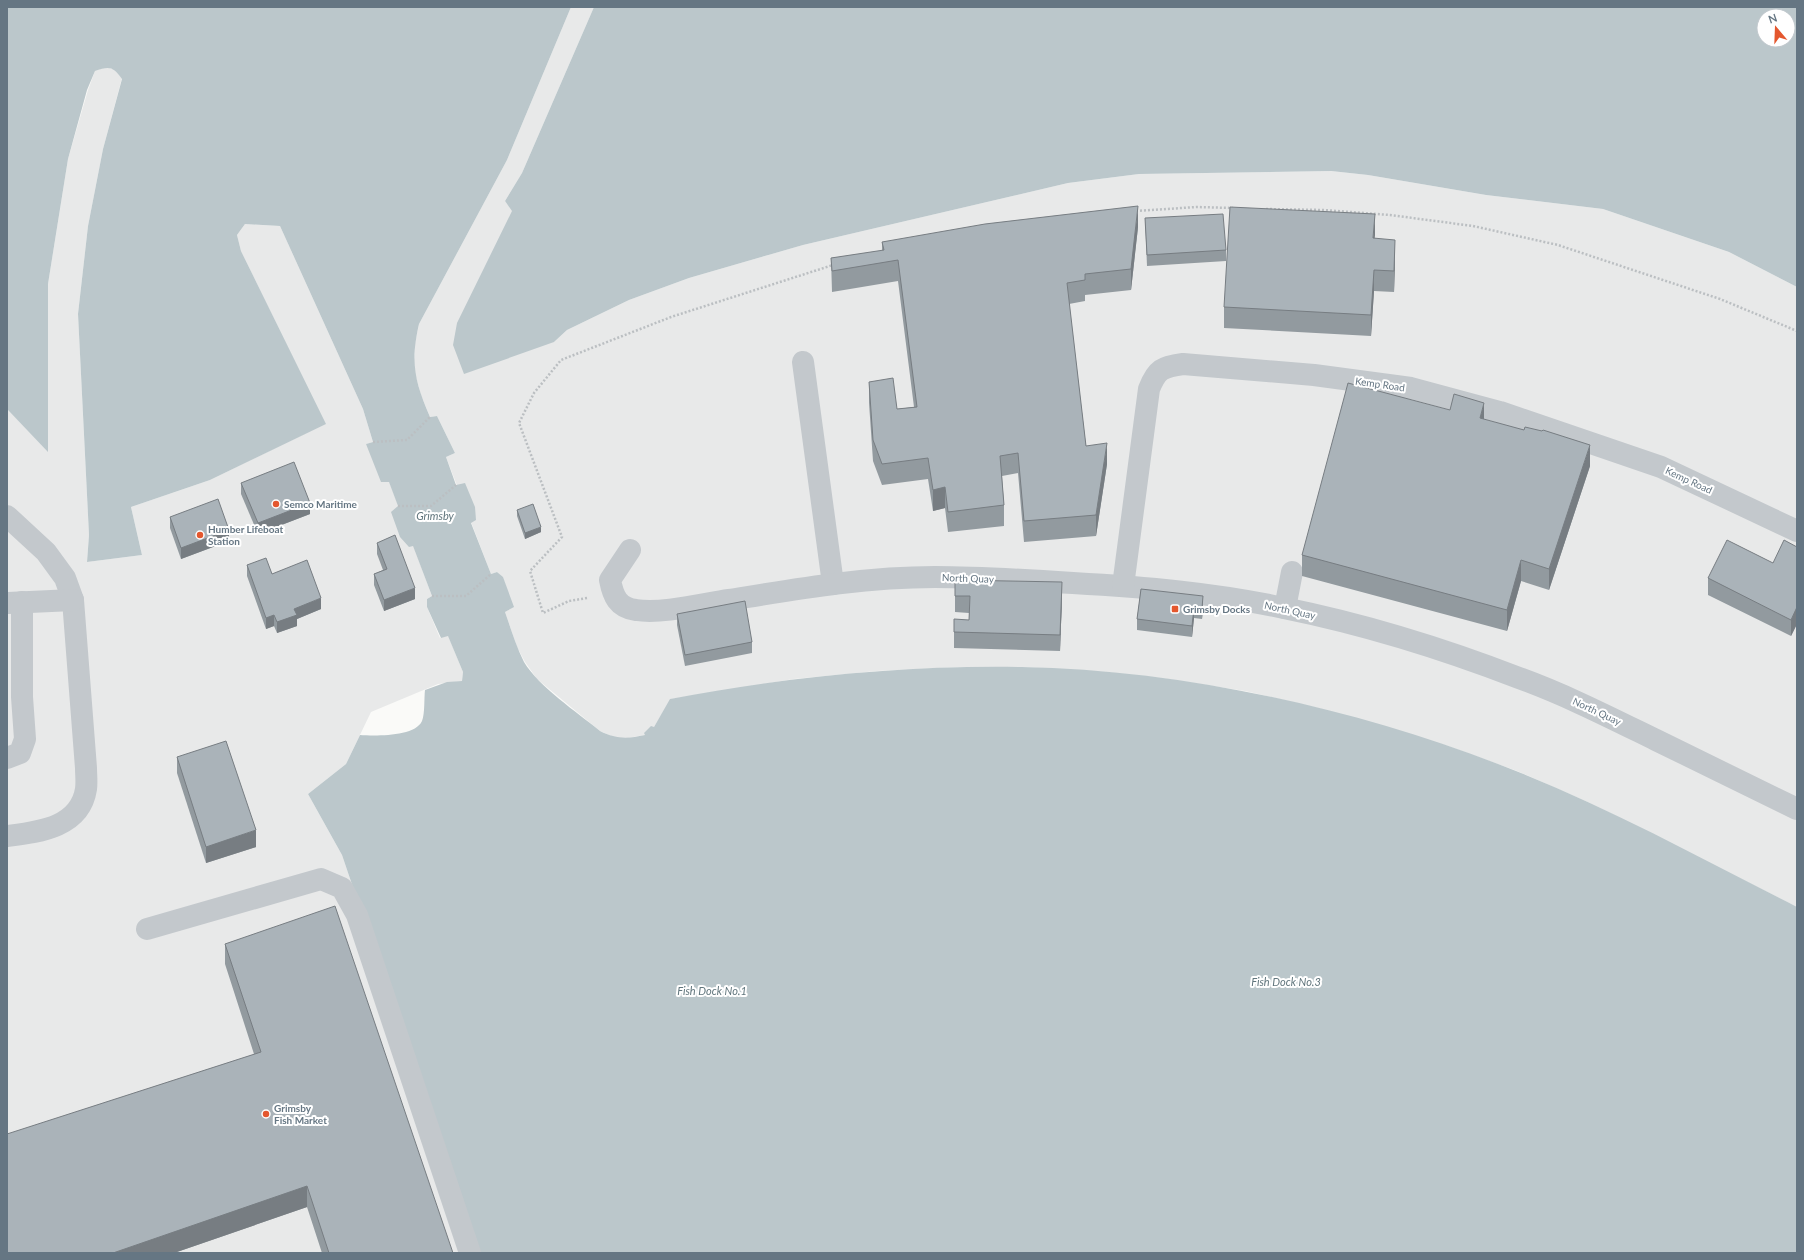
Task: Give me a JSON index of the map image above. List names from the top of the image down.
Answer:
{
  "streets": {
    "street": ["Kemp Road", "North Quay"]
  },
  "crossings": [
    ["Kemp Road", "North Quay"]
  ],
  "water": ["Grimsby", "Fish Dock No.3", "Fish Dock No.1"],
  "places": {
    "other": ["Semco Maritime", "Humber Lifeboat Station", "Grimsby Fish Market"],
    "transit": ["Grimsby Docks"]
  },
  "north": "top"
}
